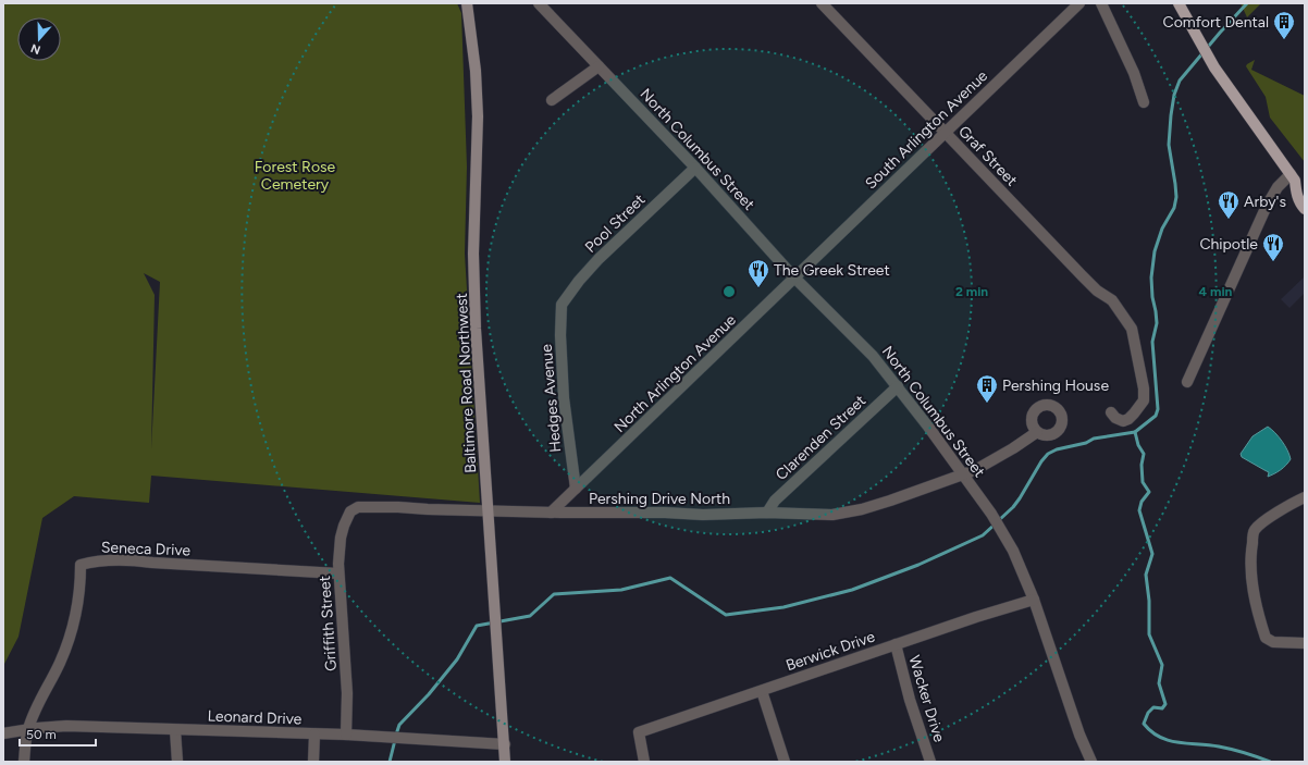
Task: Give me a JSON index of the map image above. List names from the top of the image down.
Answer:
{
  "streets": {
    "main road": ["Baltimore Road Northwest"],
    "street": [
      "South Arlington Avenue",
      "North Columbus Street",
      "Graf Street",
      "Pool Street",
      "North Arlington Avenue",
      "Hedges Avenue",
      "Clarenden Street",
      "Pershing Drive North",
      "Seneca Drive",
      "Griffith Street",
      "Berwick Drive",
      "Wacker Drive",
      "Leonard Drive"
    ]
  },
  "crossings": [
    ["South Arlington Avenue", "North Columbus Street"],
    ["South Arlington Avenue", "Graf Street"],
    ["South Arlington Avenue", "North Arlington Avenue"],
    ["North Columbus Street", "Pool Street"],
    ["North Columbus Street", "North Arlington Avenue"],
    ["North Columbus Street", "Clarenden Street"],
    ["North Columbus Street", "Pershing Drive North"],
    ["North Columbus Street", "Berwick Drive"],
    ["Pool Street", "Hedges Avenue"],
    ["North Arlington Avenue", "Hedges Avenue"],
    ["North Arlington Avenue", "Pershing Drive North"],
    ["Baltimore Road Northwest", "Pershing Drive North"],
    ["Baltimore Road Northwest", "Leonard Drive"],
    ["Clarenden Street", "Pershing Drive North"],
    ["Pershing Drive North", "Griffith Street"],
    ["Seneca Drive", "Griffith Street"],
    ["Seneca Drive", "Leonard Drive"],
    ["Griffith Street", "Leonard Drive"],
    ["Berwick Drive", "Wacker Drive"]
  ],
  "parks": ["Forest Rose Cemetery"],
  "places": {
    "building": ["Comfort Dental", "Pershing House"],
    "restaurant": ["Arby's", "Chipotle", "The Greek Street"]
  },
  "scale_bar": "50 m",
  "north": "bottom",
  "rings": ["2 min", "4 min"]
}
